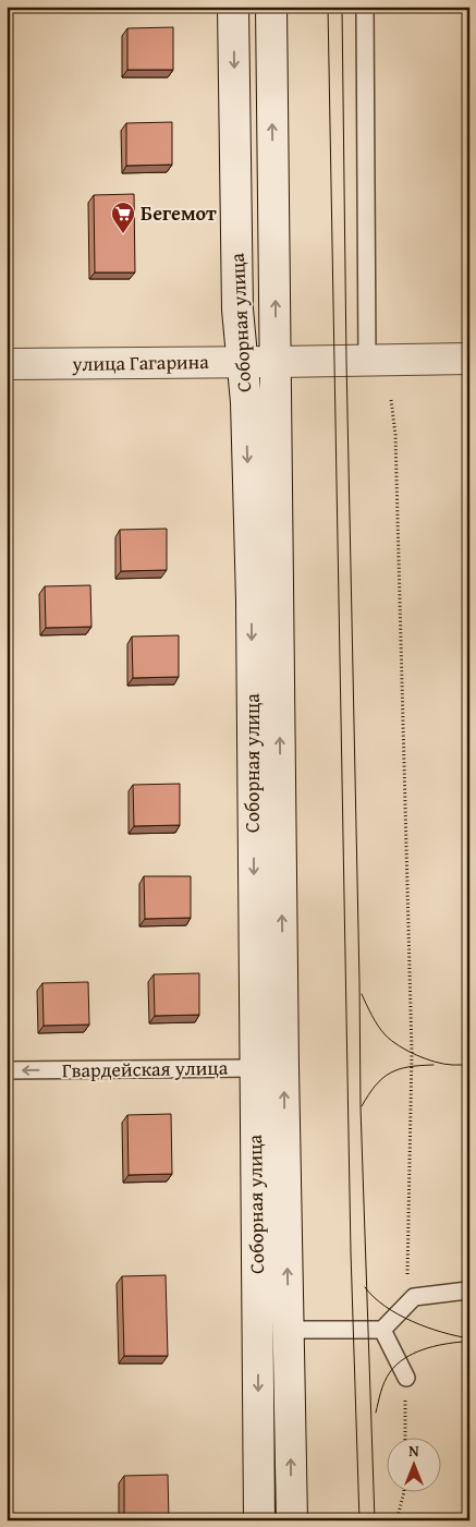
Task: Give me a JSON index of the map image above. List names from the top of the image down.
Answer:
{
  "streets": {
    "main road": ["Соборная улица", "улица Гагарина"],
    "lane": ["Гвардейская улица"]
  },
  "crossings": [
    ["Соборная улица", "улица Гагарина"],
    ["Соборная улица", "Гвардейская улица"]
  ],
  "one_way": ["Гвардейская улица"],
  "places": {
    "supermarket": ["Бегемот"]
  },
  "north": "top"
}
